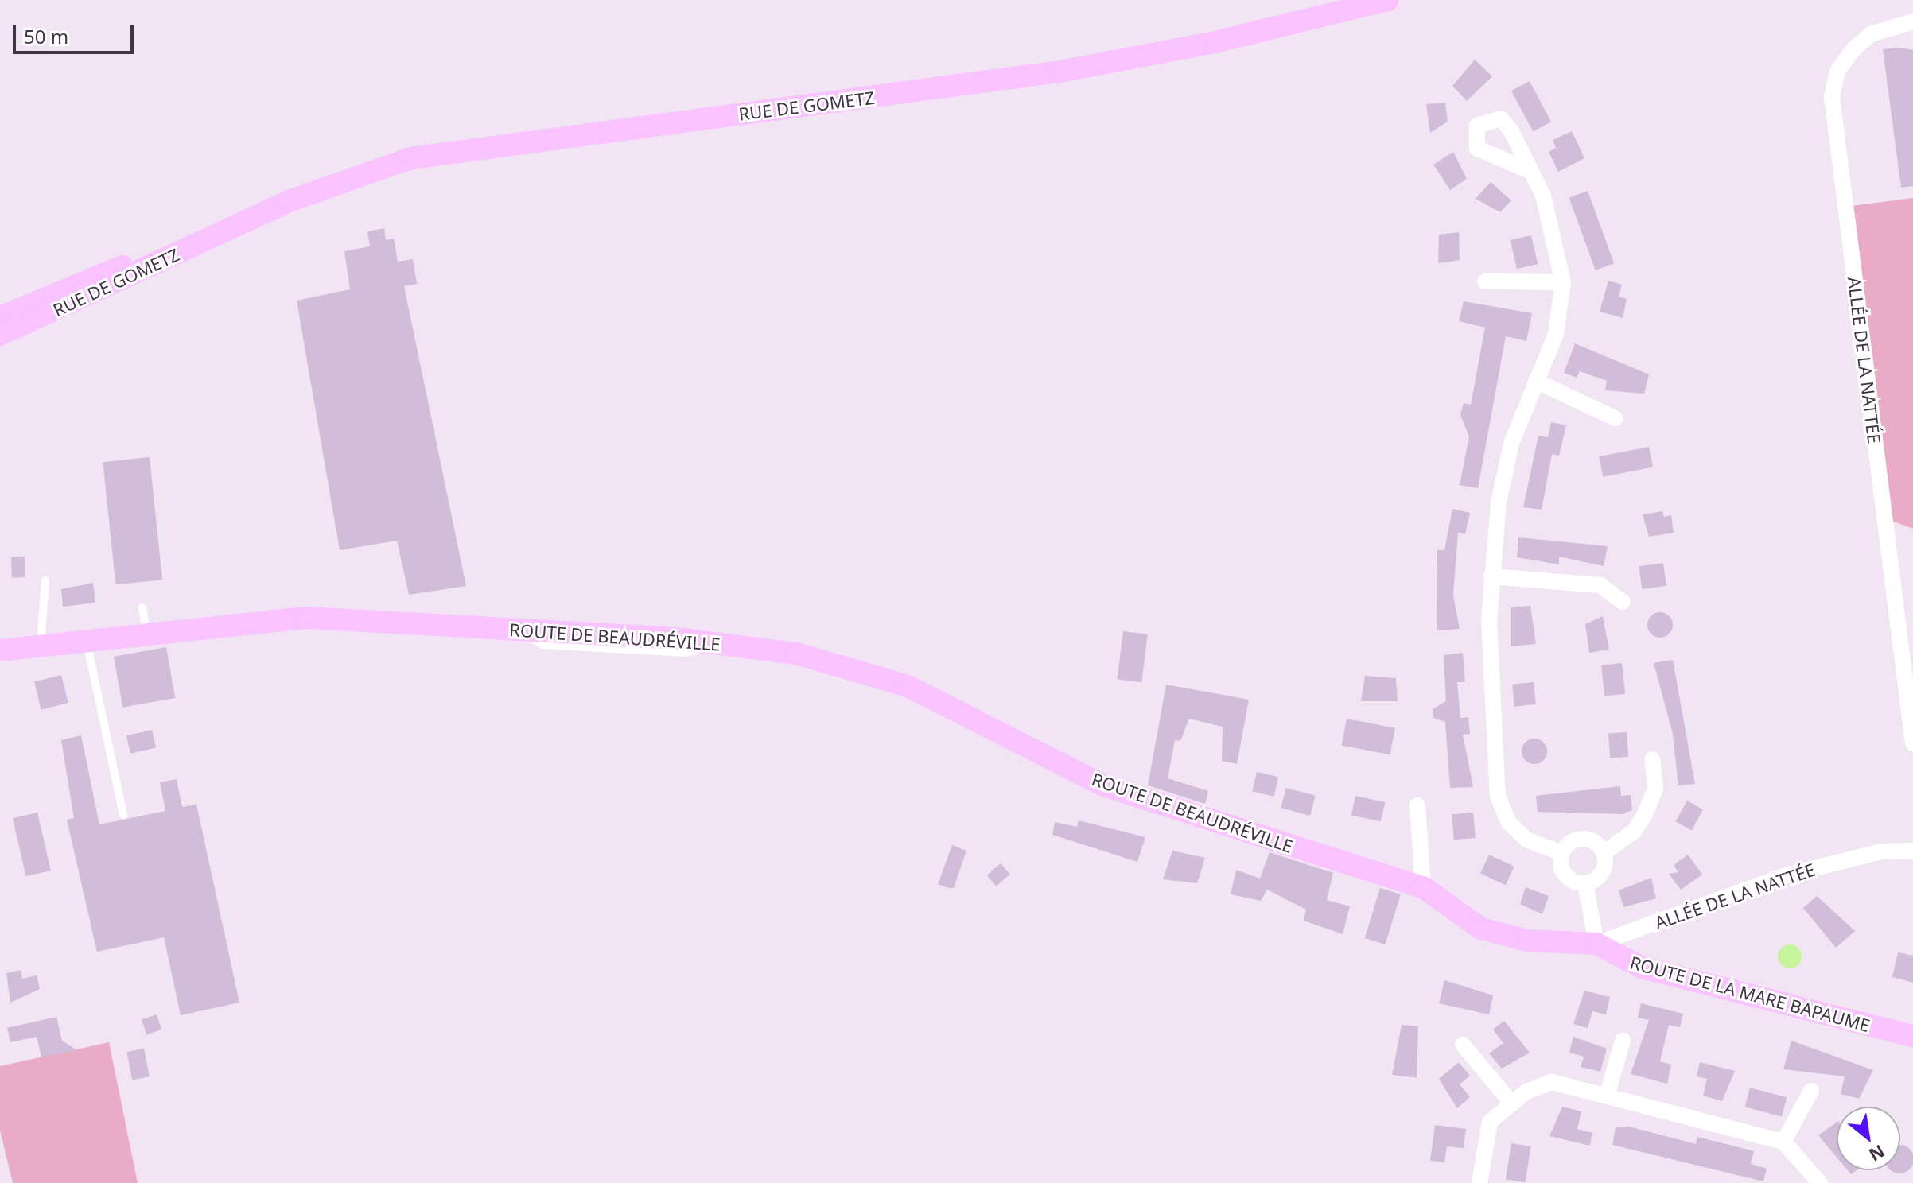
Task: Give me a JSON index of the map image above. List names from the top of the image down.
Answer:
{
  "streets": {
    "street": [
      "RUE DE GOMETZ",
      "ALLÉE DE LA NATTÉE",
      "ROUTE DE BEAUDRÉVILLE",
      "ROUTE DE LA MARE BAPAUME"
    ]
  },
  "crossings": [
    ["ALLÉE DE LA NATTÉE", "ROUTE DE LA MARE BAPAUME"],
    ["ROUTE DE BEAUDRÉVILLE", "ROUTE DE LA MARE BAPAUME"]
  ],
  "scale_bar": "50 m",
  "north": "bottom right"
}
